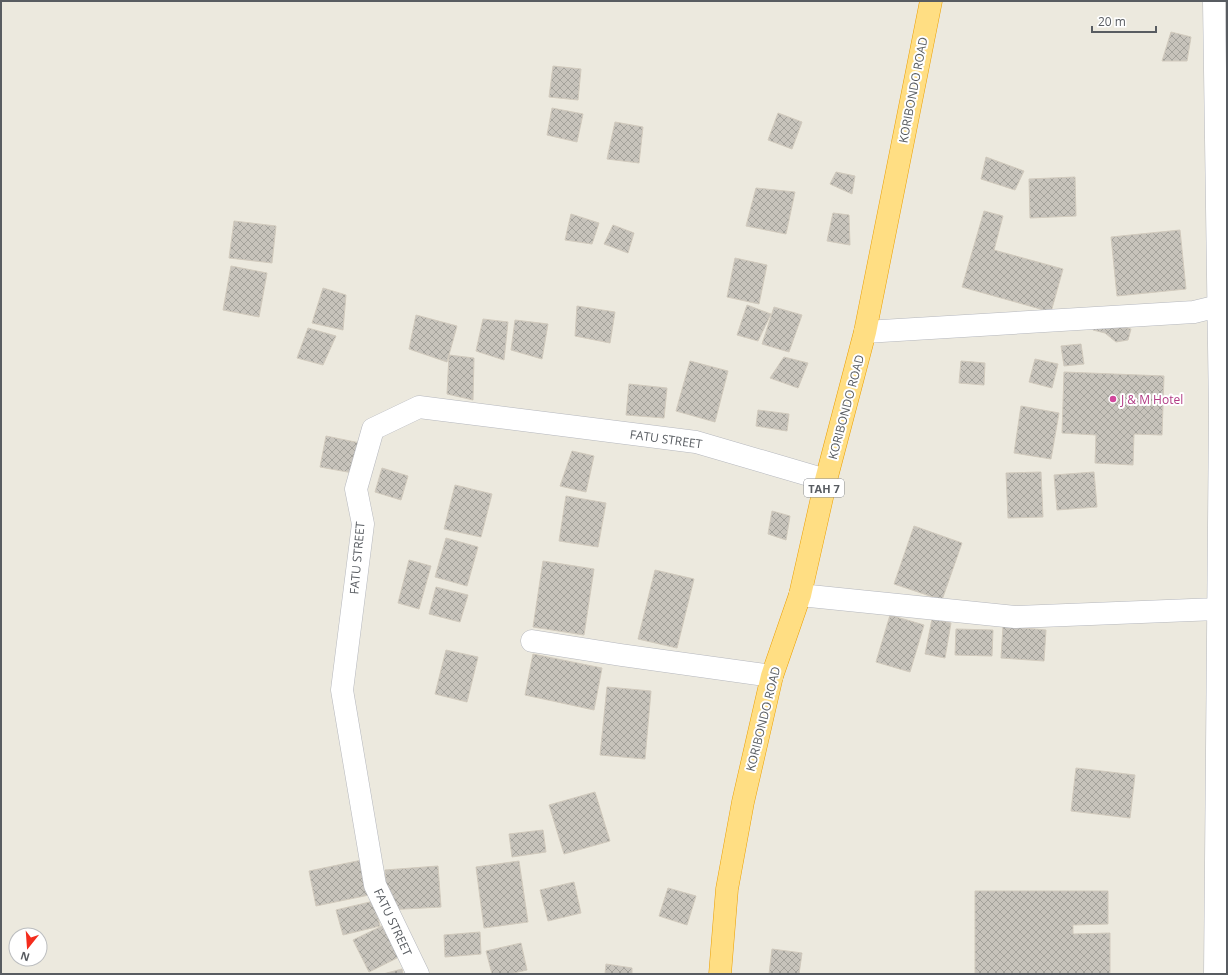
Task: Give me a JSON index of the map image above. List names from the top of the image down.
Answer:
{
  "streets": {
    "highway": ["KORIBONDO ROAD", "TAH 7"],
    "street": ["FATU STREET"]
  },
  "crossings": [
    ["KORIBONDO ROAD", "FATU STREET"]
  ],
  "places": ["J & M Hotel"],
  "scale_bar": "20 m",
  "north": "bottom"
}
